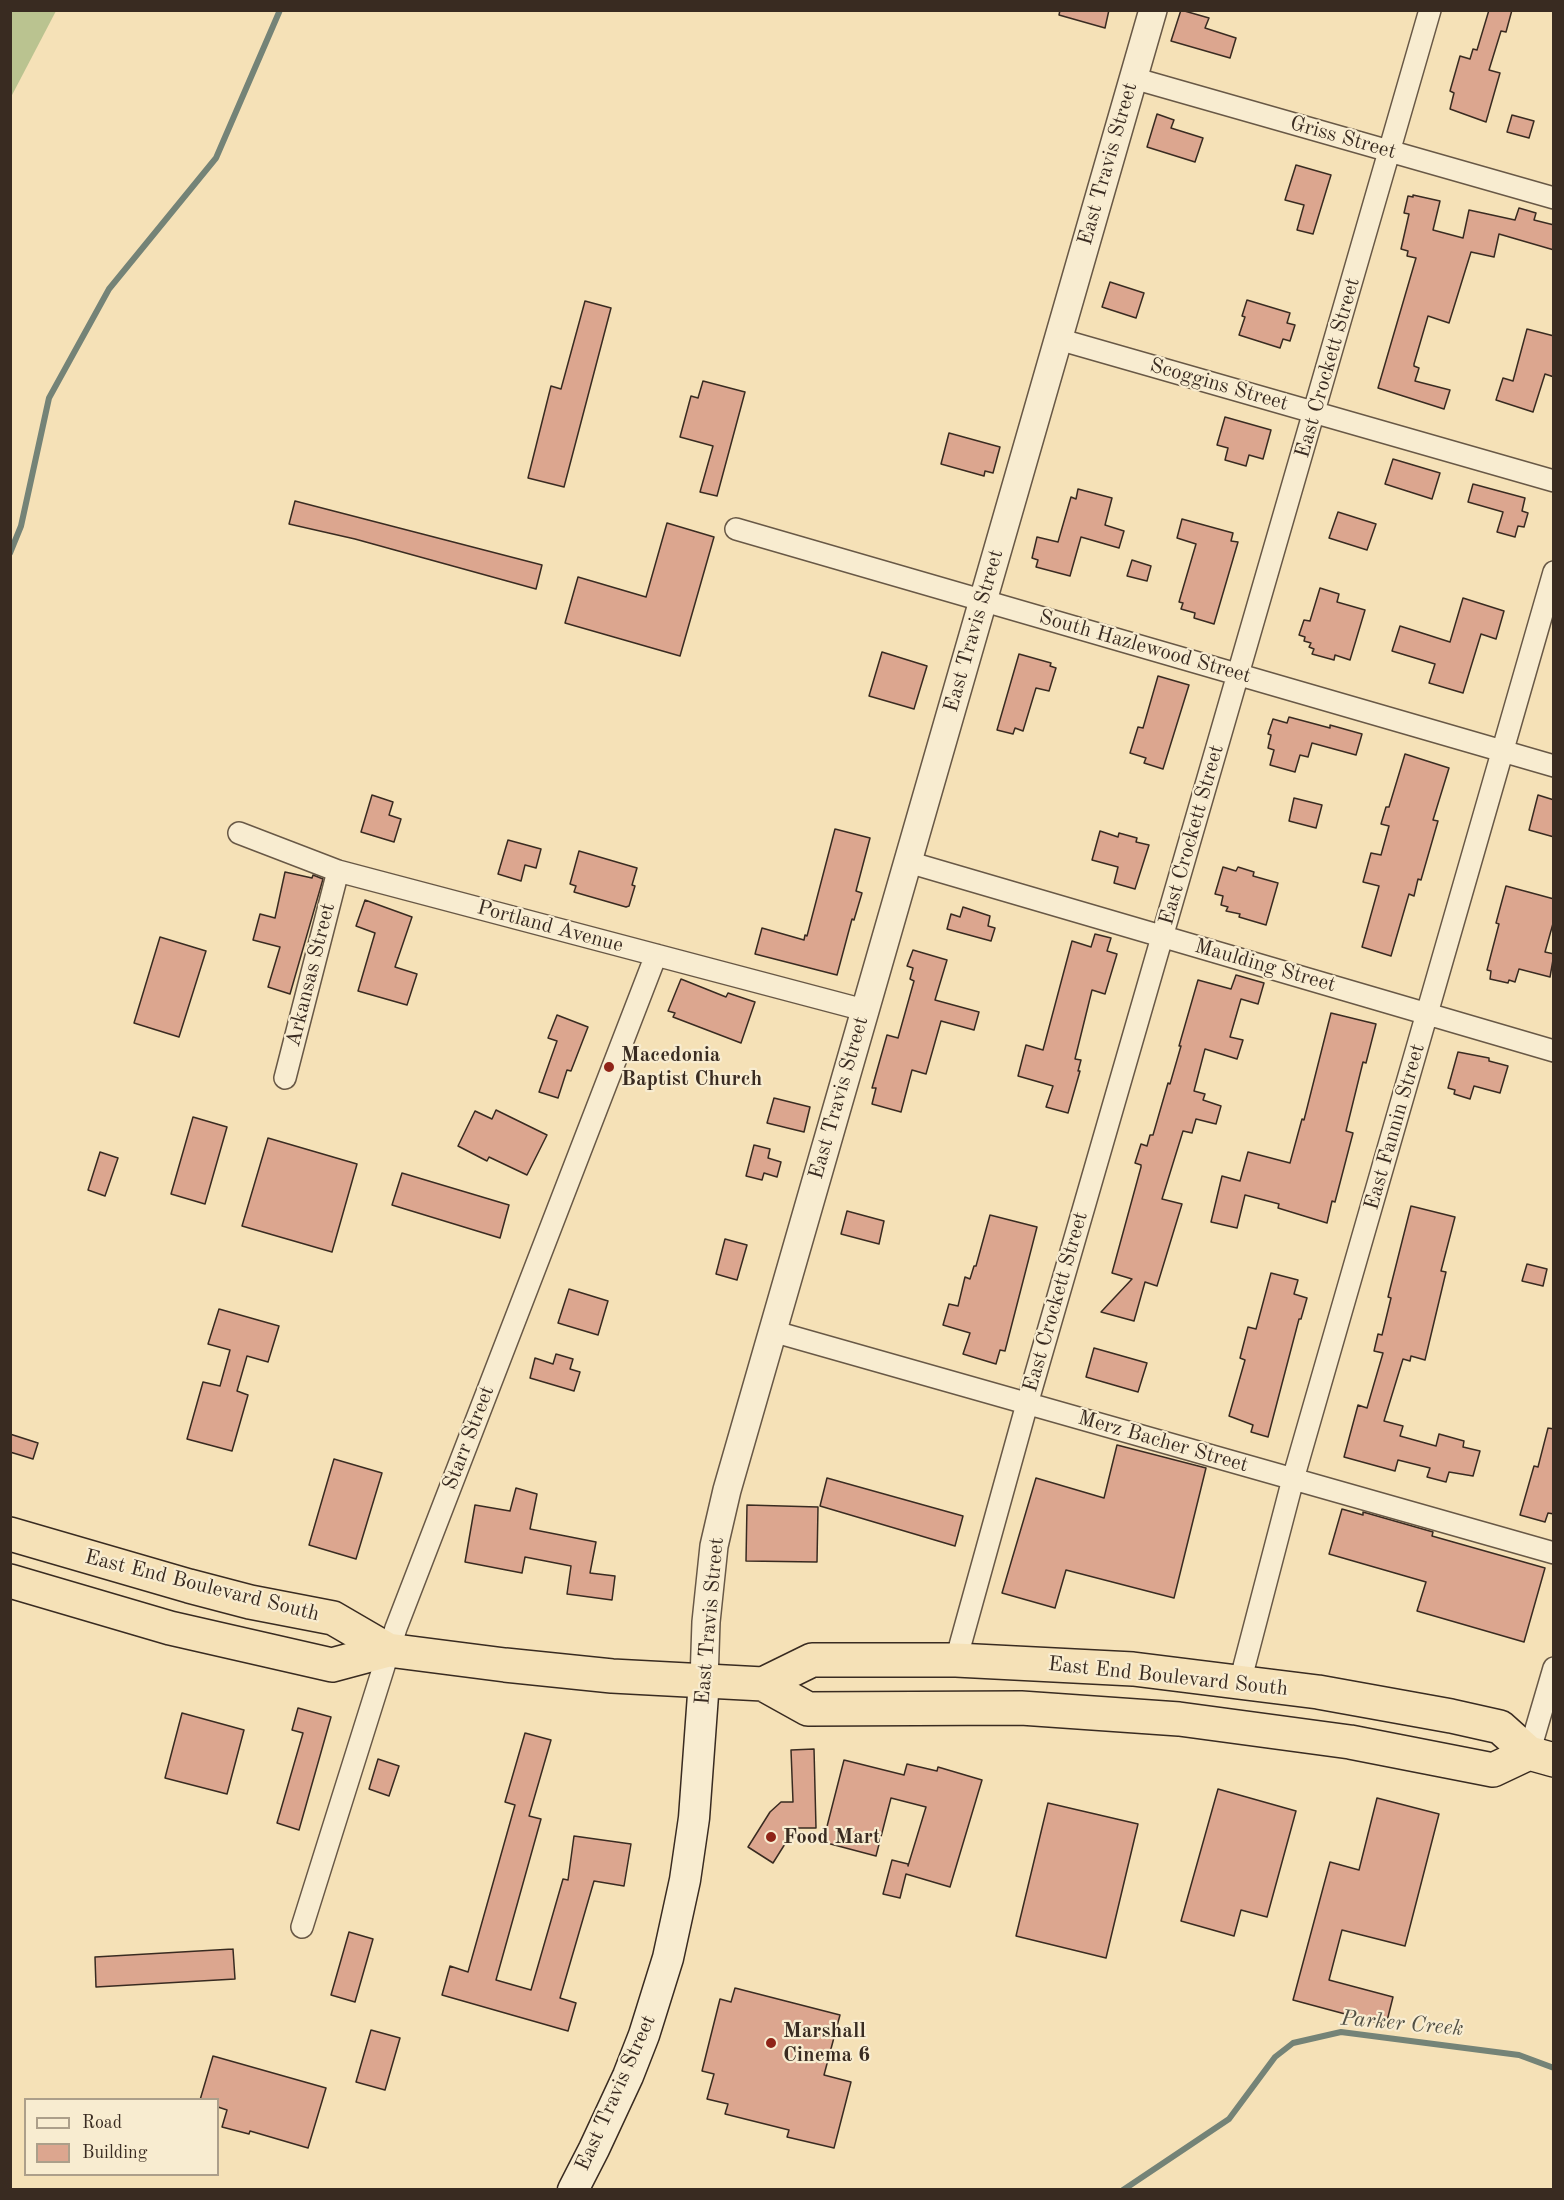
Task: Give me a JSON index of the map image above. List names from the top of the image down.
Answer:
{
  "streets": {
    "highway": ["East End Boulevard South"],
    "main road": ["East Travis Street"],
    "street": [
      "Griss Street",
      "East Crockett Street",
      "Scoggins Street",
      "South Hazlewood Street",
      "Portland Avenue",
      "Maulding Street",
      "Arkansas Street",
      "East Fannin Street",
      "Starr Street",
      "Merz Bacher Street"
    ]
  },
  "crossings": [
    ["Griss Street", "East Travis Street"],
    ["Griss Street", "East Crockett Street"],
    ["East Travis Street", "Scoggins Street"],
    ["East Travis Street", "South Hazlewood Street"],
    ["East Travis Street", "Portland Avenue"],
    ["East Travis Street", "Maulding Street"],
    ["East Travis Street", "Merz Bacher Street"],
    ["East Travis Street", "East End Boulevard South"],
    ["East Crockett Street", "Scoggins Street"],
    ["East Crockett Street", "South Hazlewood Street"],
    ["East Crockett Street", "Maulding Street"],
    ["East Crockett Street", "Merz Bacher Street"],
    ["East Crockett Street", "East End Boulevard South"],
    ["South Hazlewood Street", "East Fannin Street"],
    ["Portland Avenue", "Arkansas Street"],
    ["Portland Avenue", "Starr Street"],
    ["Maulding Street", "East Fannin Street"],
    ["East Fannin Street", "Merz Bacher Street"],
    ["East Fannin Street", "East End Boulevard South"],
    ["Starr Street", "East End Boulevard South"]
  ],
  "water": ["Parker Creek"],
  "places": ["Macedonia Baptist Church", "Food Mart", "Marshall Cinema 6"],
  "legend": ["Road", "Building"]
}
